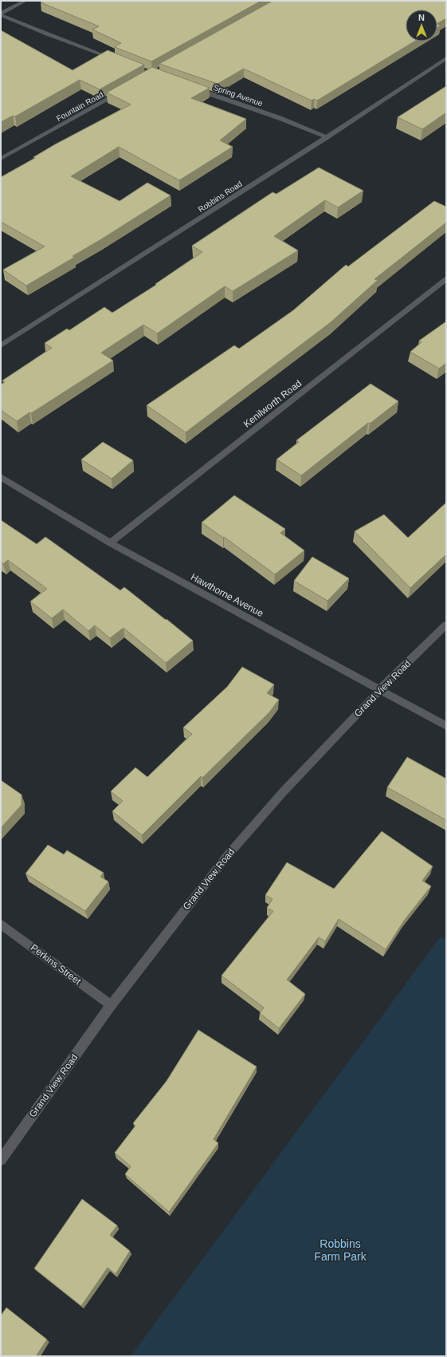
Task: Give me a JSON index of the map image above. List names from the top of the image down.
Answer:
{
  "streets": {
    "street": [
      "Spring Avenue",
      "Fountain Road",
      "Robbins Road",
      "Kenilworth Road",
      "Hawthorne Avenue",
      "Grand View Road",
      "Perkins Street"
    ]
  },
  "crossings": [
    ["Spring Avenue", "Robbins Road"],
    ["Kenilworth Road", "Hawthorne Avenue"],
    ["Hawthorne Avenue", "Grand View Road"],
    ["Grand View Road", "Perkins Street"]
  ],
  "parks": ["Robbins Farm Park"],
  "north": "top"
}
